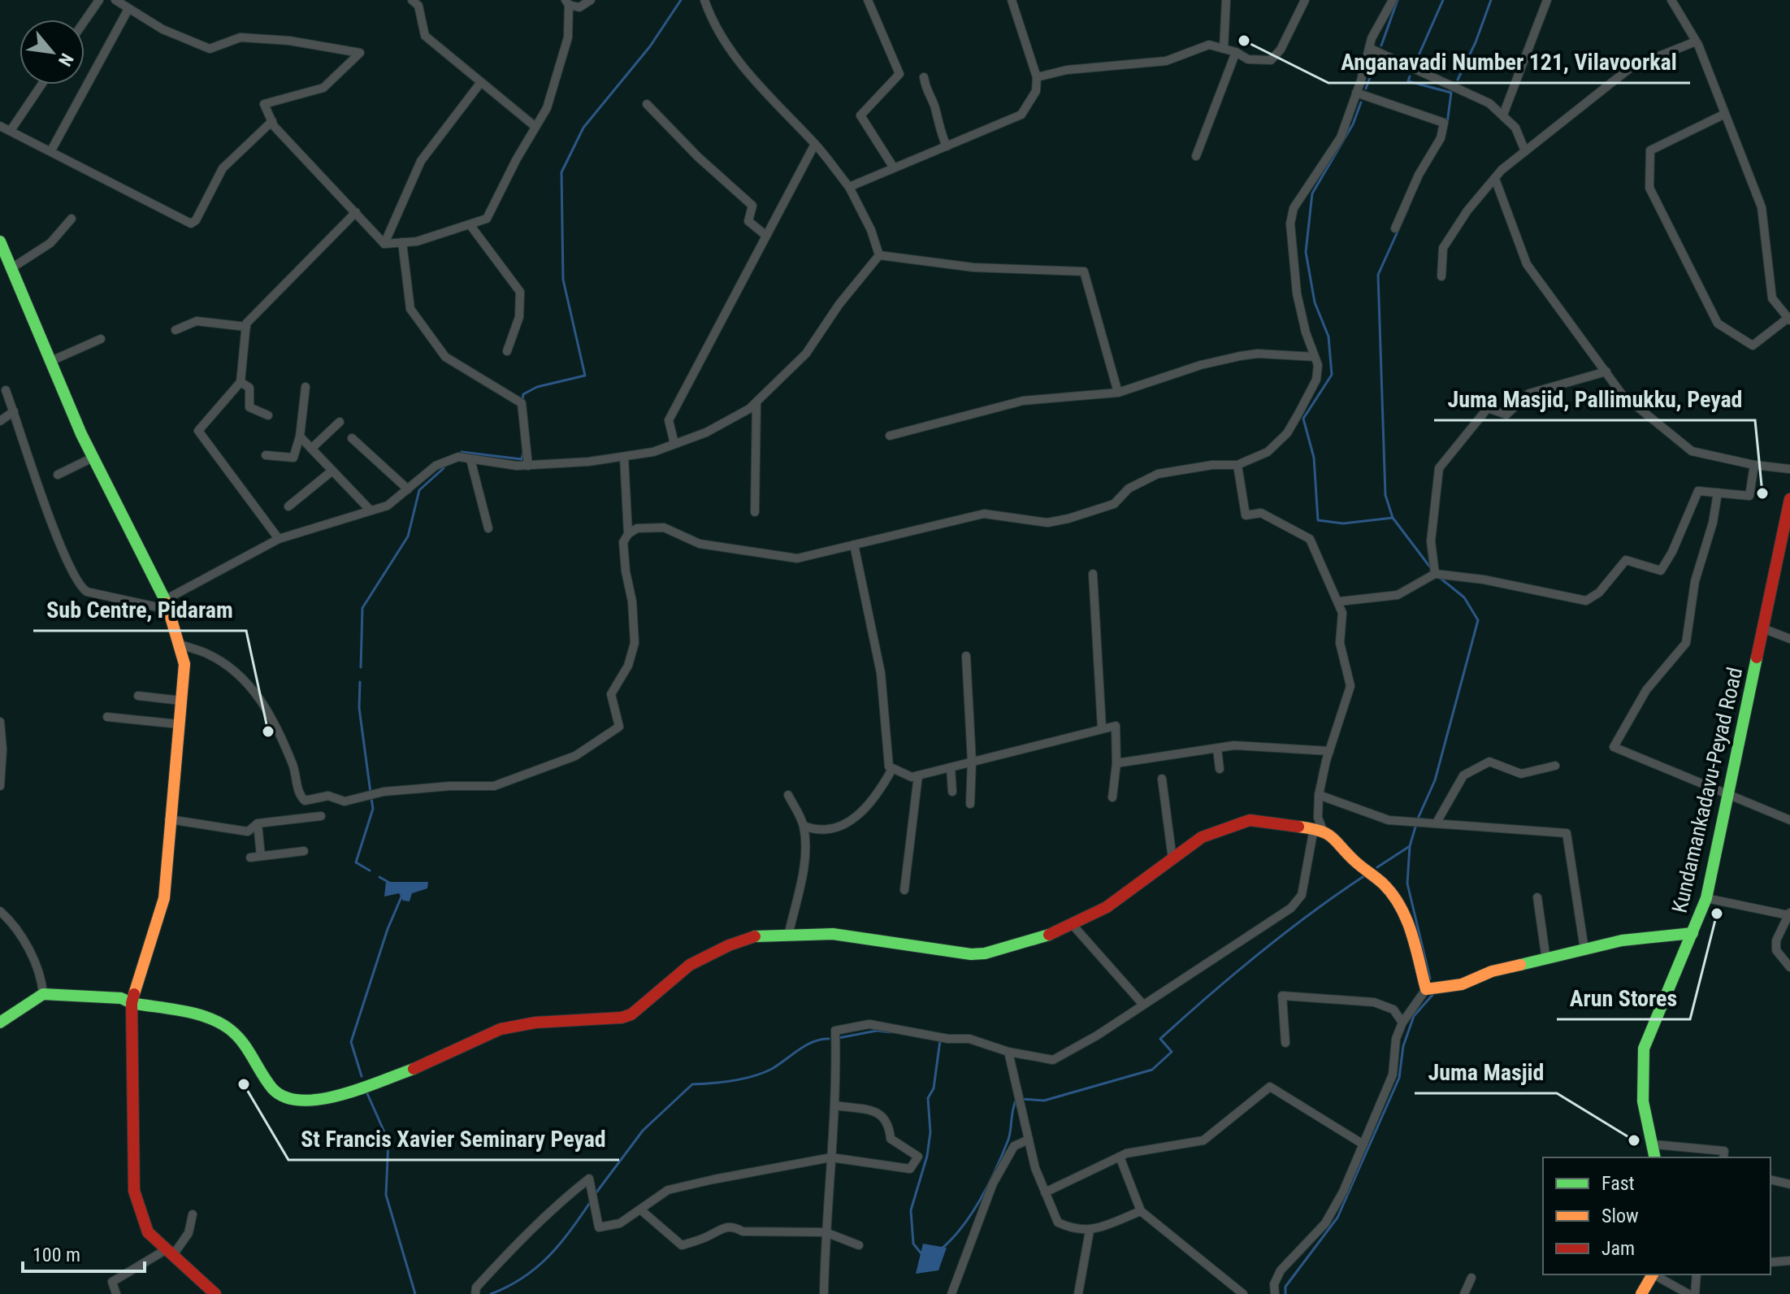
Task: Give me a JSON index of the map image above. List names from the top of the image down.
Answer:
{
  "streets": {
    "street": ["Kundamankadavu-Peyad Road"]
  },
  "places": [
    "Anganavadi Number 121, Vilavoorkal",
    "Juma Masjid, Pallimukku, Peyad",
    "Sub Centre, Pidaram",
    "Arun Stores",
    "St Francis Xavier Seminary Peyad",
    "Juma Masjid"
  ],
  "legend": ["Fast", "Slow", "Jam"],
  "scale_bar": "100 m",
  "north": "bottom right"
}
